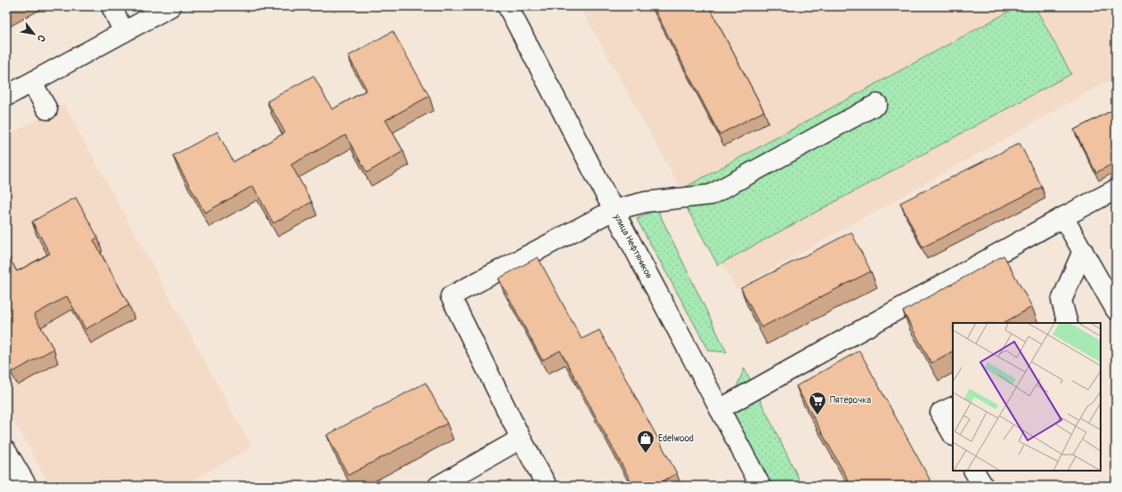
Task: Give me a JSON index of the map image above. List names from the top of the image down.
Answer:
{
  "streets": {
    "main road": ["улица Нефтяников"]
  },
  "places": {
    "supermarket": ["Пятёрочка"],
    "shop": ["Edelwood"]
  },
  "north": "bottom right"
}
